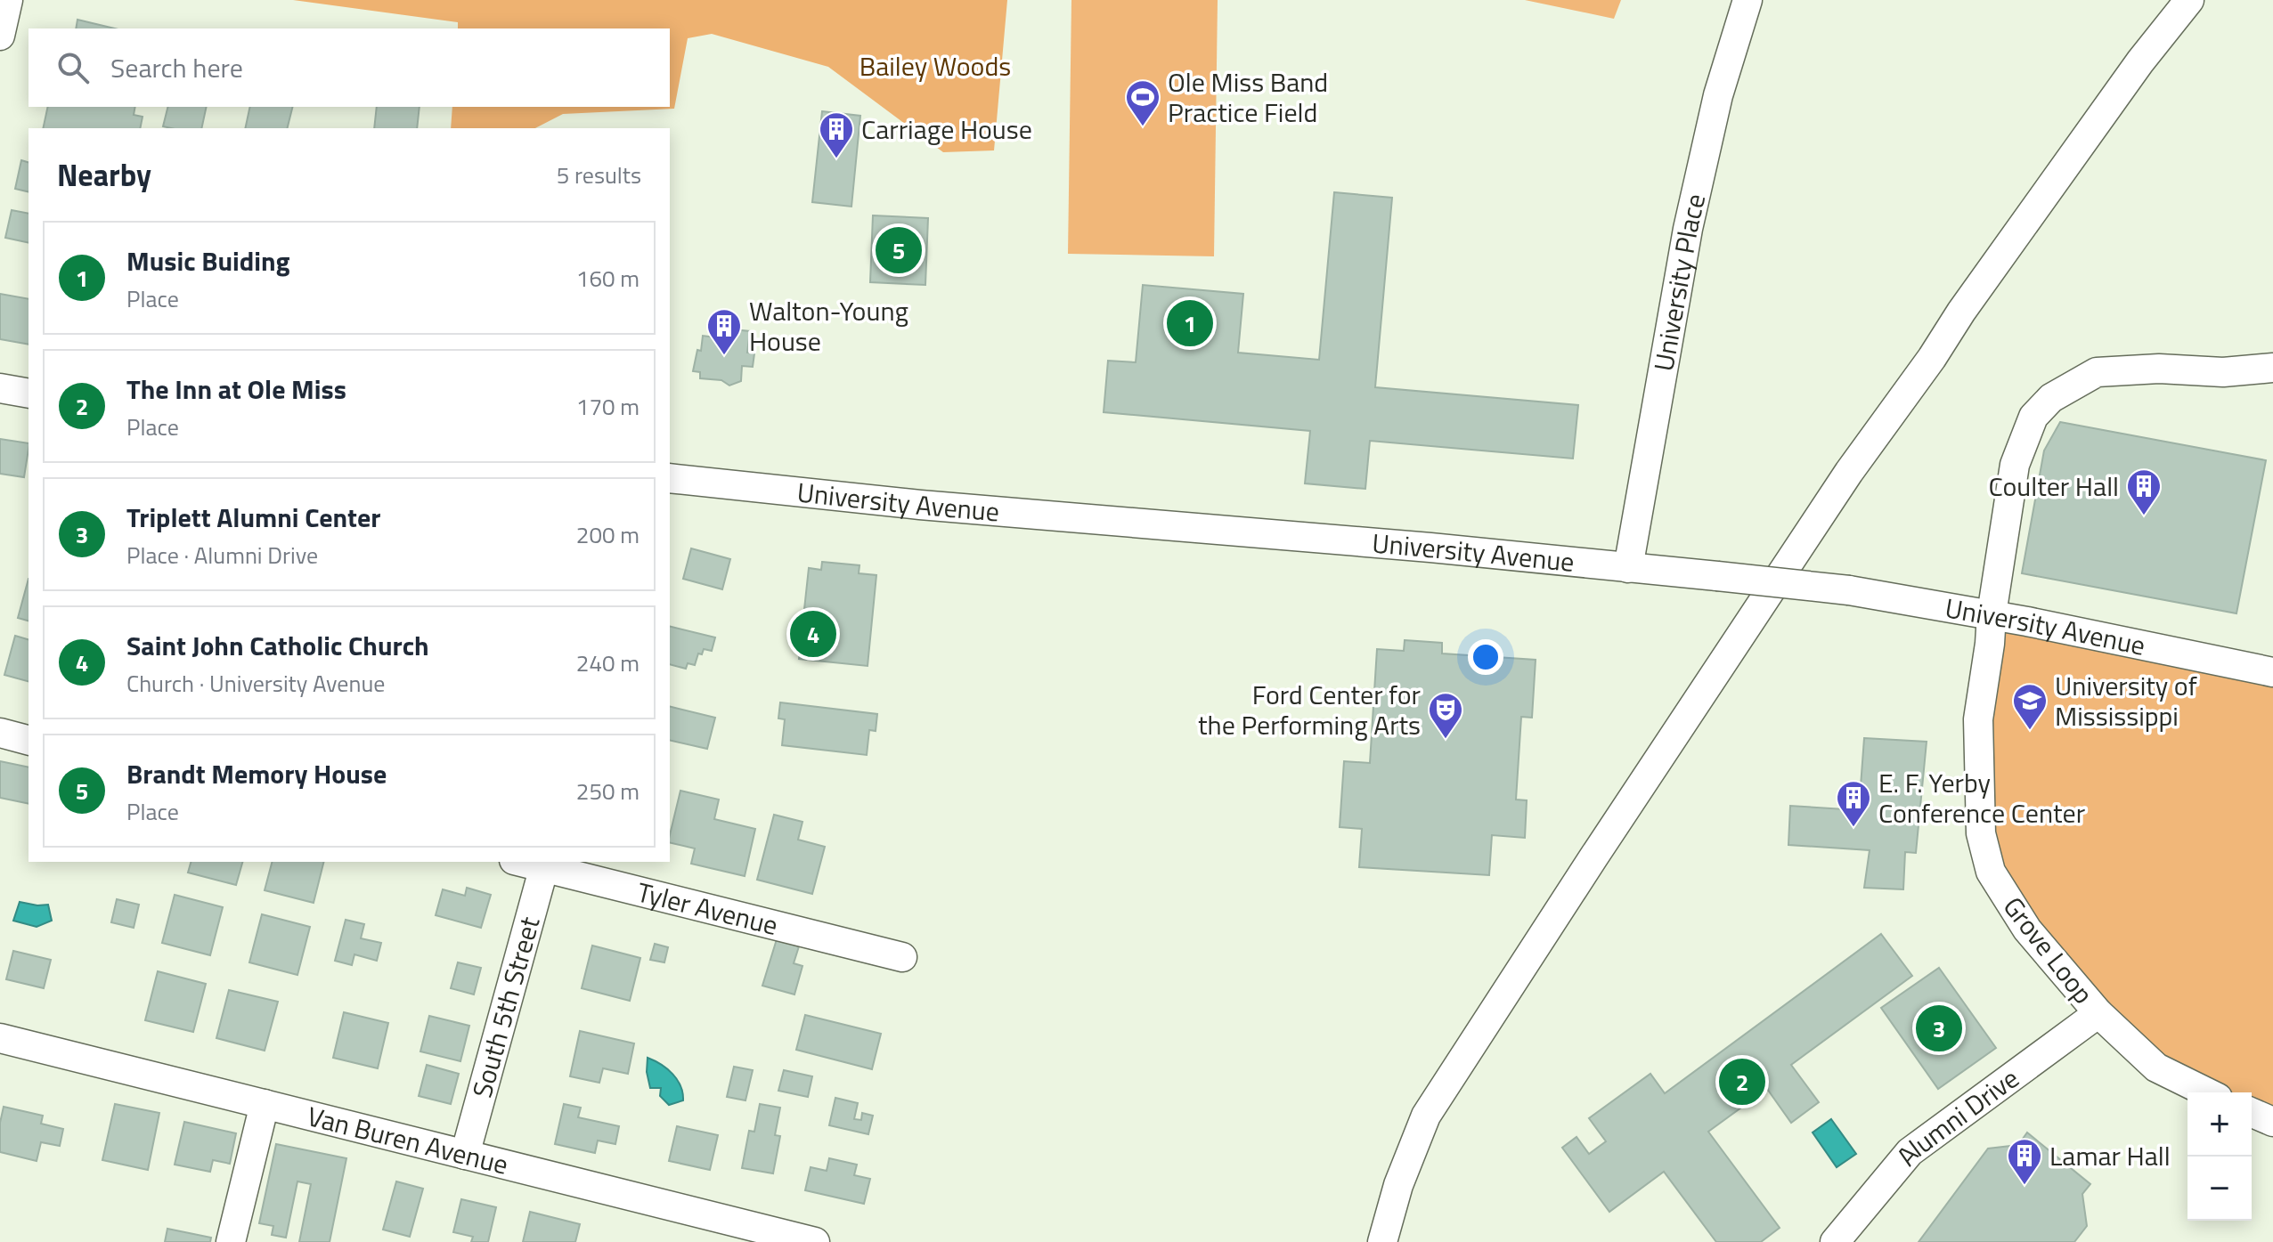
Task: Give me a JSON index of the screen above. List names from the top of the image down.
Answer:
{
  "streets": {
    "street": [
      "University Place",
      "University Avenue",
      "Tyler Avenue",
      "Grove Loop",
      "South 5th Street",
      "Alumni Drive",
      "Van Buren Avenue"
    ]
  },
  "crossings": [
    ["University Place", "University Avenue"],
    ["University Avenue", "Grove Loop"],
    ["Tyler Avenue", "South 5th Street"],
    ["Grove Loop", "Alumni Drive"],
    ["South 5th Street", "Van Buren Avenue"]
  ],
  "parks": ["Bailey Woods"],
  "places": {
    "sports": ["Ole Miss Band Practice Field"],
    "building": [
      "Carriage House",
      "Walton-Young House",
      "Coulter Hall",
      "E. F. Yerby Conference Center",
      "Lamar Hall"
    ],
    "school or university": ["University of Mississippi"],
    "theatre": ["Ford Center for the Performing Arts"]
  },
  "page": {
    "search": "Search here",
    "heading": ["Nearby", "5 results"],
    "list": [
      {
        "mark": "1",
        "name": "Music Buiding",
        "note": "Place",
        "value": "160 m"
      },
      {
        "mark": "2",
        "name": "The Inn at Ole Miss",
        "note": "Place",
        "value": "170 m"
      },
      {
        "mark": "3",
        "name": "Triplett Alumni Center",
        "note": "Place · Alumni Drive",
        "value": "200 m"
      },
      {
        "mark": "4",
        "name": "Saint John Catholic Church",
        "note": "Church · University Avenue",
        "value": "240 m"
      },
      {
        "mark": "5",
        "name": "Brandt Memory House",
        "note": "Place",
        "value": "250 m"
      }
    ],
    "pins": [
      "5",
      "1",
      "4",
      "3",
      "2"
    ],
    "map_buttons": ["+", "−"]
  }
}
